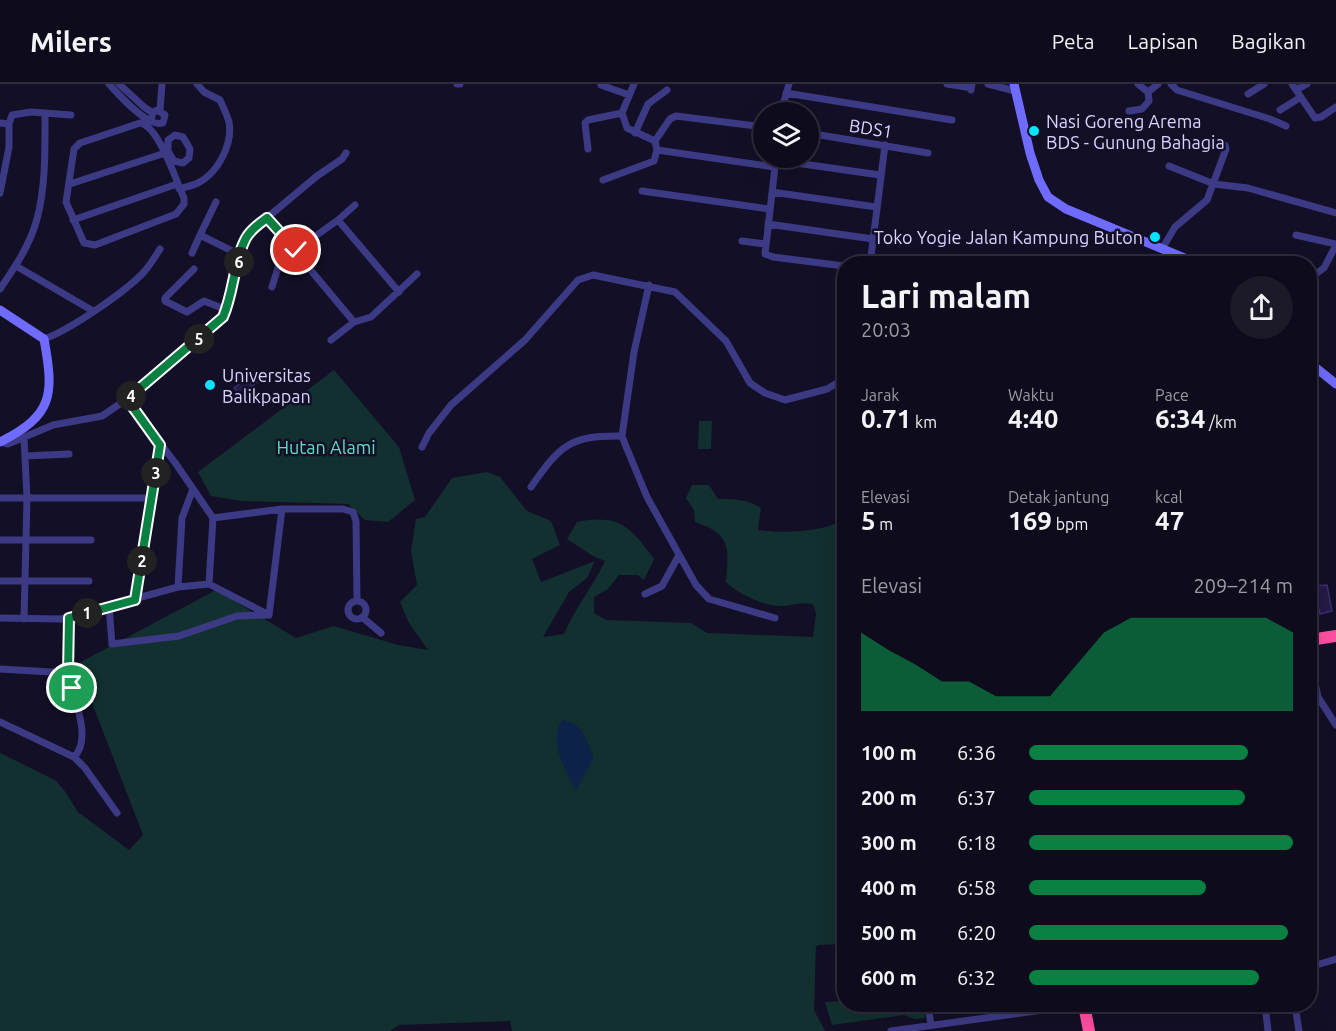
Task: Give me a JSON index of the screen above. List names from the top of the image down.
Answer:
{
  "streets": {
    "street": ["BDS1"]
  },
  "parks": ["Hutan Alami"],
  "places": ["Nasi Goreng Arema BDS - Gunung Bahagia", "Toko Yogie Jalan Kampung Buton", "Universitas Balikpapan"],
  "page": {
    "header": "Milers",
    "nav": ["Peta", "Lapisan", "Bagikan"],
    "pins": [
      "6",
      "5",
      "4",
      "3",
      "2",
      "1"
    ],
    "heading": ["Lari malam", "20:03"],
    "stats": [
      ["Jarak", "0.71 km"],
      ["Waktu", "4:40"],
      ["Pace", "6:34 /km"],
      ["Elevasi", "5 m"],
      ["Detak jantung", "169 bpm"],
      ["kcal", "47"]
    ],
    "chart": ["Elevasi", "209–214 m"],
    "list": [
      {
        "name": "100 m",
        "note": "6:36"
      },
      {
        "name": "200 m",
        "note": "6:37"
      },
      {
        "name": "300 m",
        "note": "6:18"
      },
      {
        "name": "400 m",
        "note": "6:58"
      },
      {
        "name": "500 m",
        "note": "6:20"
      },
      {
        "name": "600 m",
        "note": "6:32"
      }
    ]
  }
}
